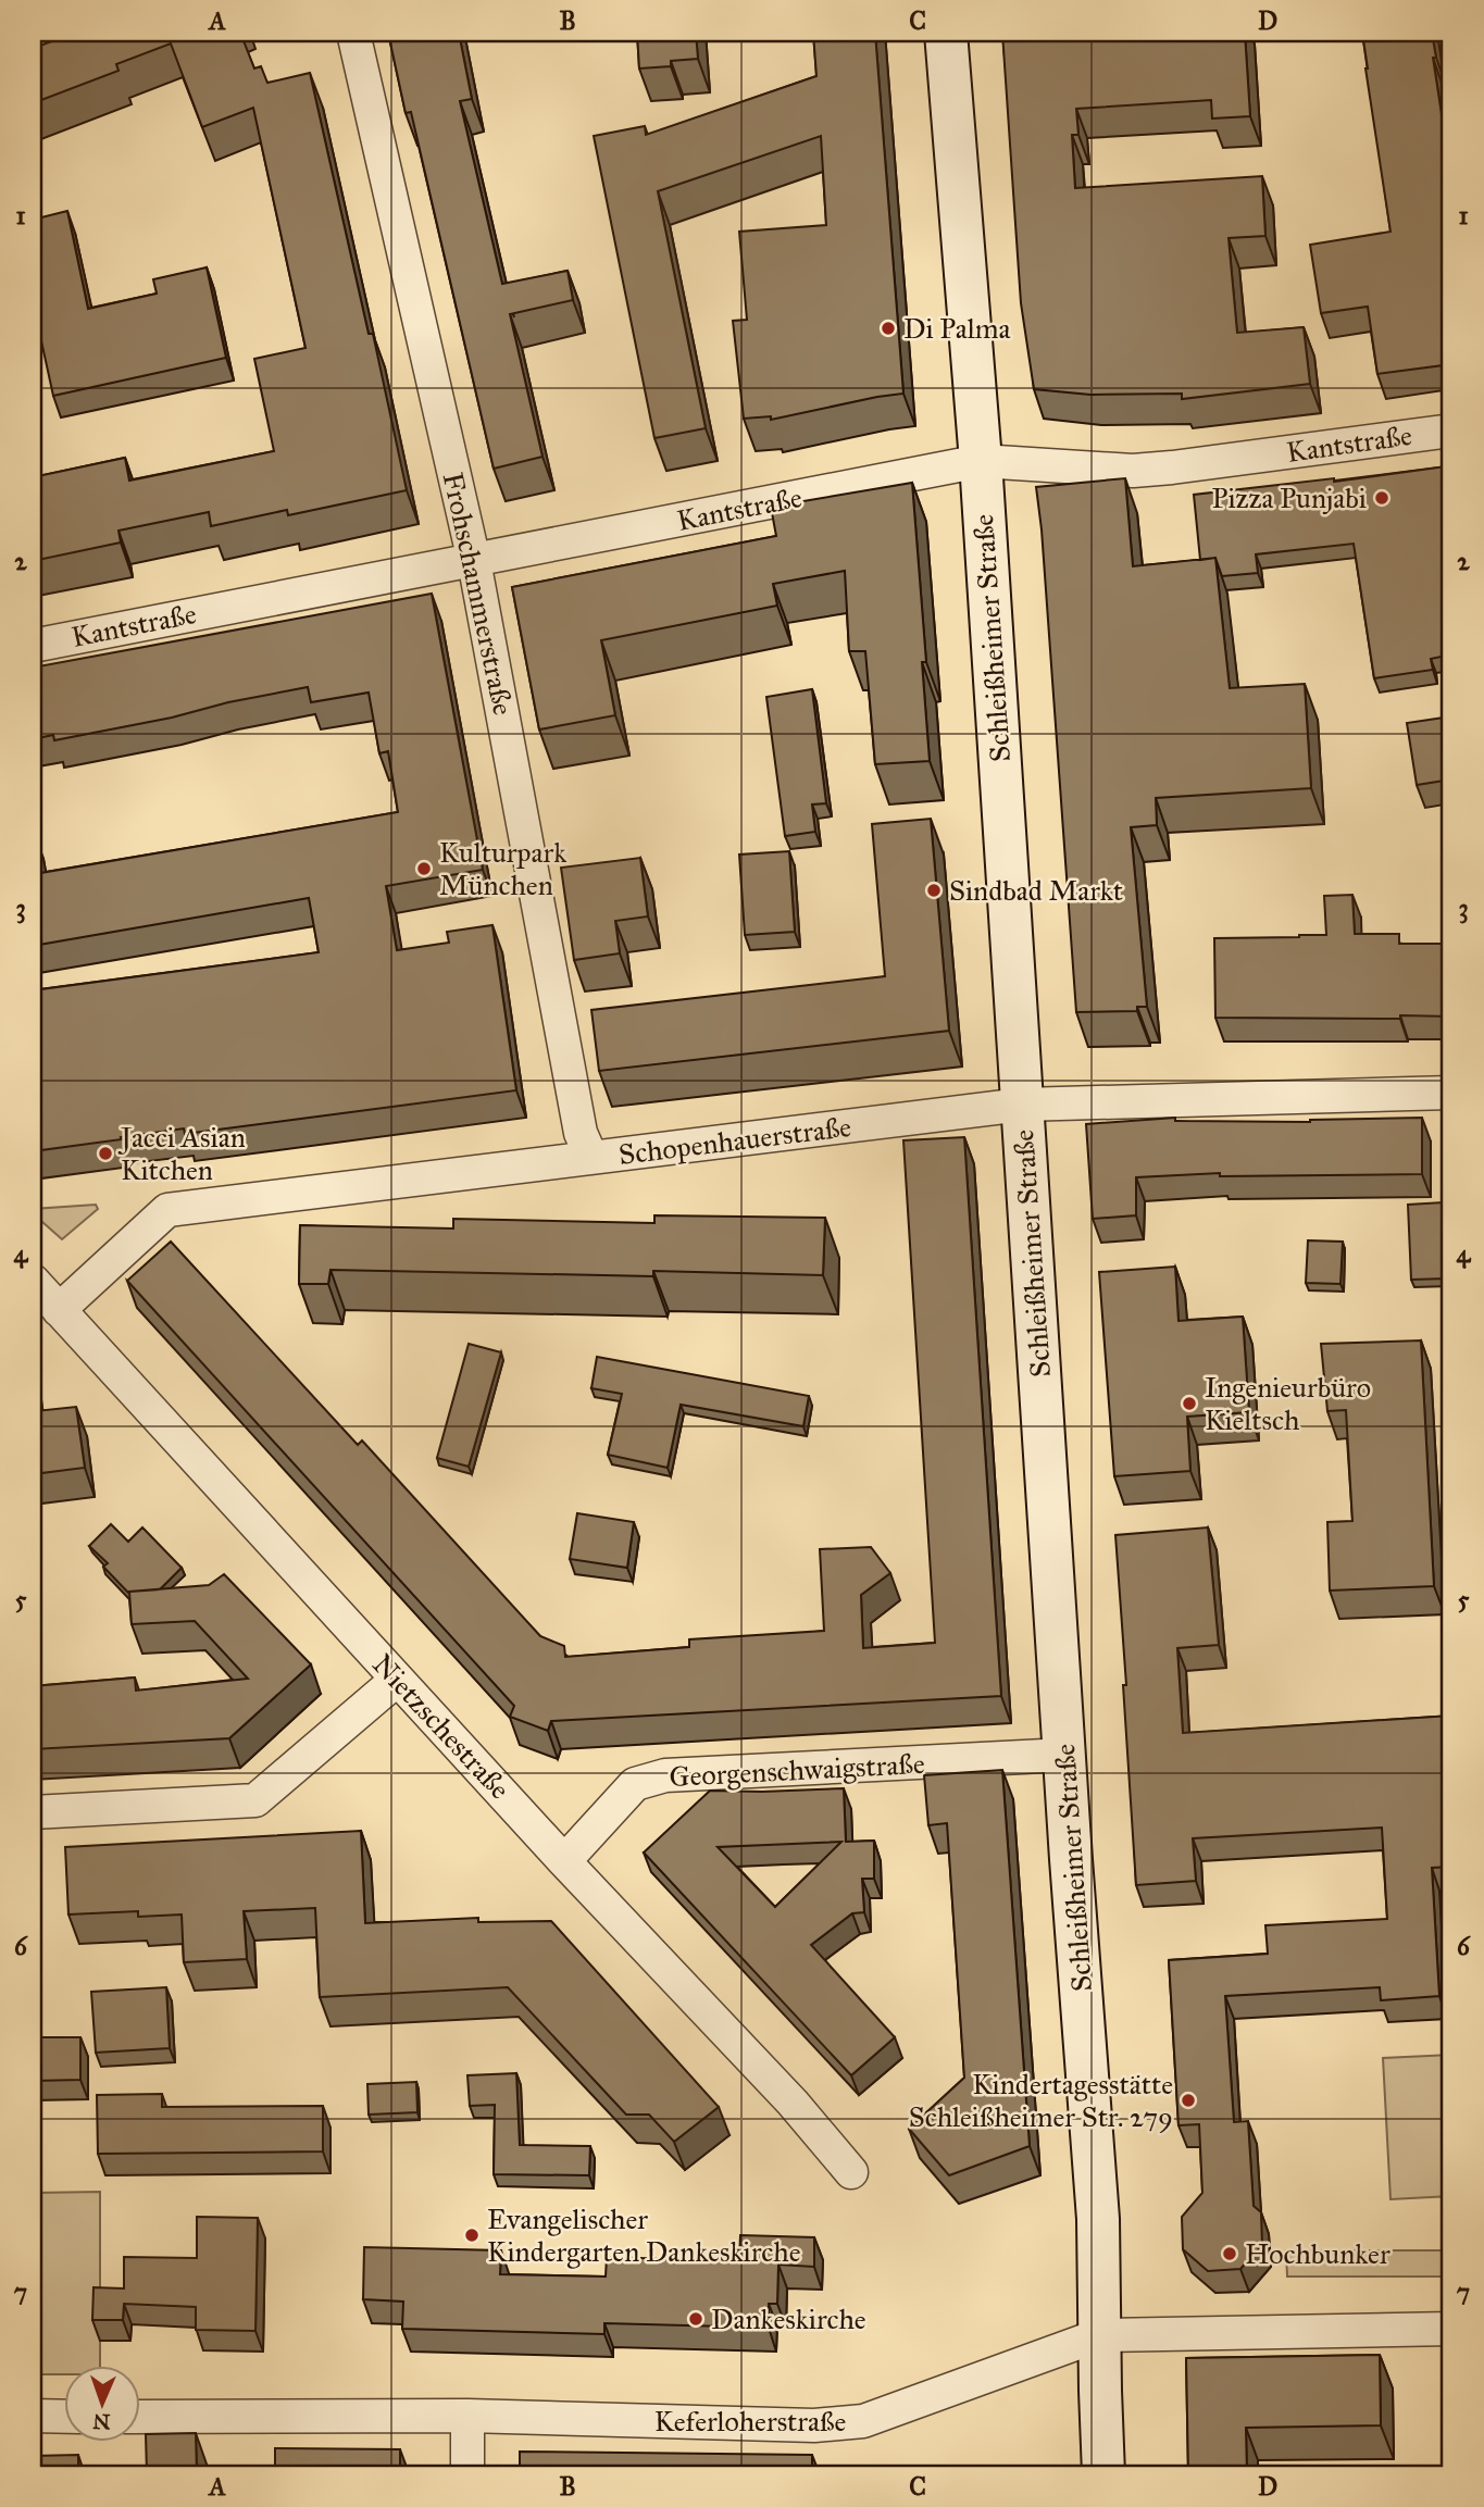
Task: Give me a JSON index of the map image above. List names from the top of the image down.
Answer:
{
  "streets": {
    "main road": ["Schleißheimer Straße"],
    "street": [
      "Kantstraße",
      "Frohschammerstraße",
      "Schopenhauerstraße",
      "Nietzschestraße",
      "Georgenschwaigstraße",
      "Keferloherstraße"
    ]
  },
  "crossings": [
    ["Kantstraße", "Frohschammerstraße"],
    ["Kantstraße", "Schleißheimer Straße"],
    ["Frohschammerstraße", "Schopenhauerstraße"],
    ["Schleißheimer Straße", "Schopenhauerstraße"],
    ["Schleißheimer Straße", "Georgenschwaigstraße"],
    ["Schleißheimer Straße", "Keferloherstraße"],
    ["Schopenhauerstraße", "Nietzschestraße"],
    ["Nietzschestraße", "Georgenschwaigstraße"]
  ],
  "places": [
    "Di Palma",
    "Pizza Punjabi",
    "Kulturpark München",
    "Sindbad Markt",
    "Jacci Asian Kitchen",
    "Ingenieurbüro Kieltsch",
    "Kindertagesstätte Schleißheimer Str. 279",
    "Evangelischer Kindergarten Dankeskirche",
    "Hochbunker",
    "Dankeskirche"
  ],
  "north": "bottom",
  "grid": {
    "columns": [
      "A",
      "B",
      "C",
      "D"
    ],
    "rows": [
      "1",
      "2",
      "3",
      "4",
      "5",
      "6",
      "7"
    ]
  }
}
